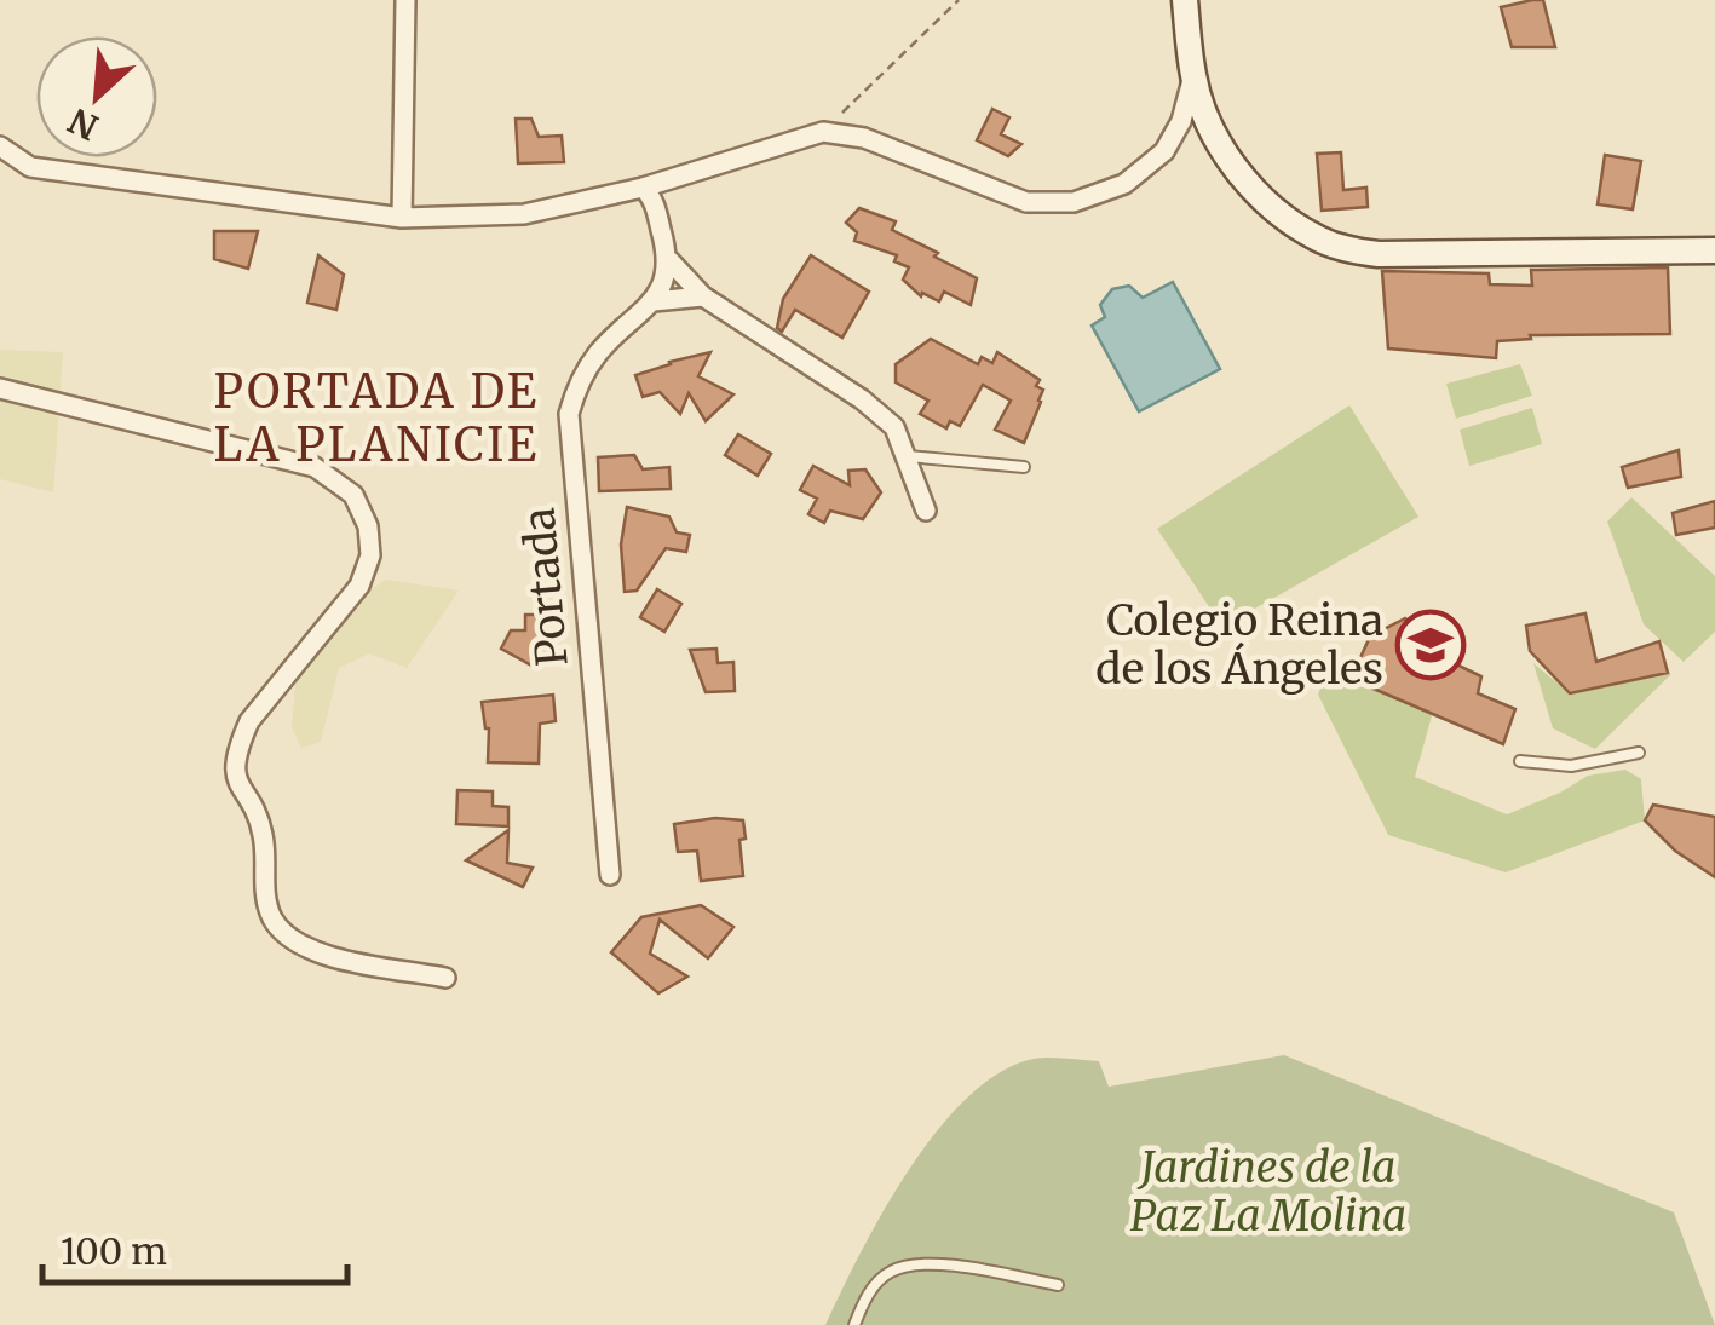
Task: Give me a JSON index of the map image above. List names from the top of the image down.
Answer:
{
  "streets": {
    "street": ["Portada"]
  },
  "districts": ["PORTADA DE LA PLANICIE"],
  "parks": ["Jardines de la Paz La Molina"],
  "places": {
    "school or university": ["Colegio Reina de los Ángeles"]
  },
  "scale_bar": "100 m",
  "north": "bottom left"
}
